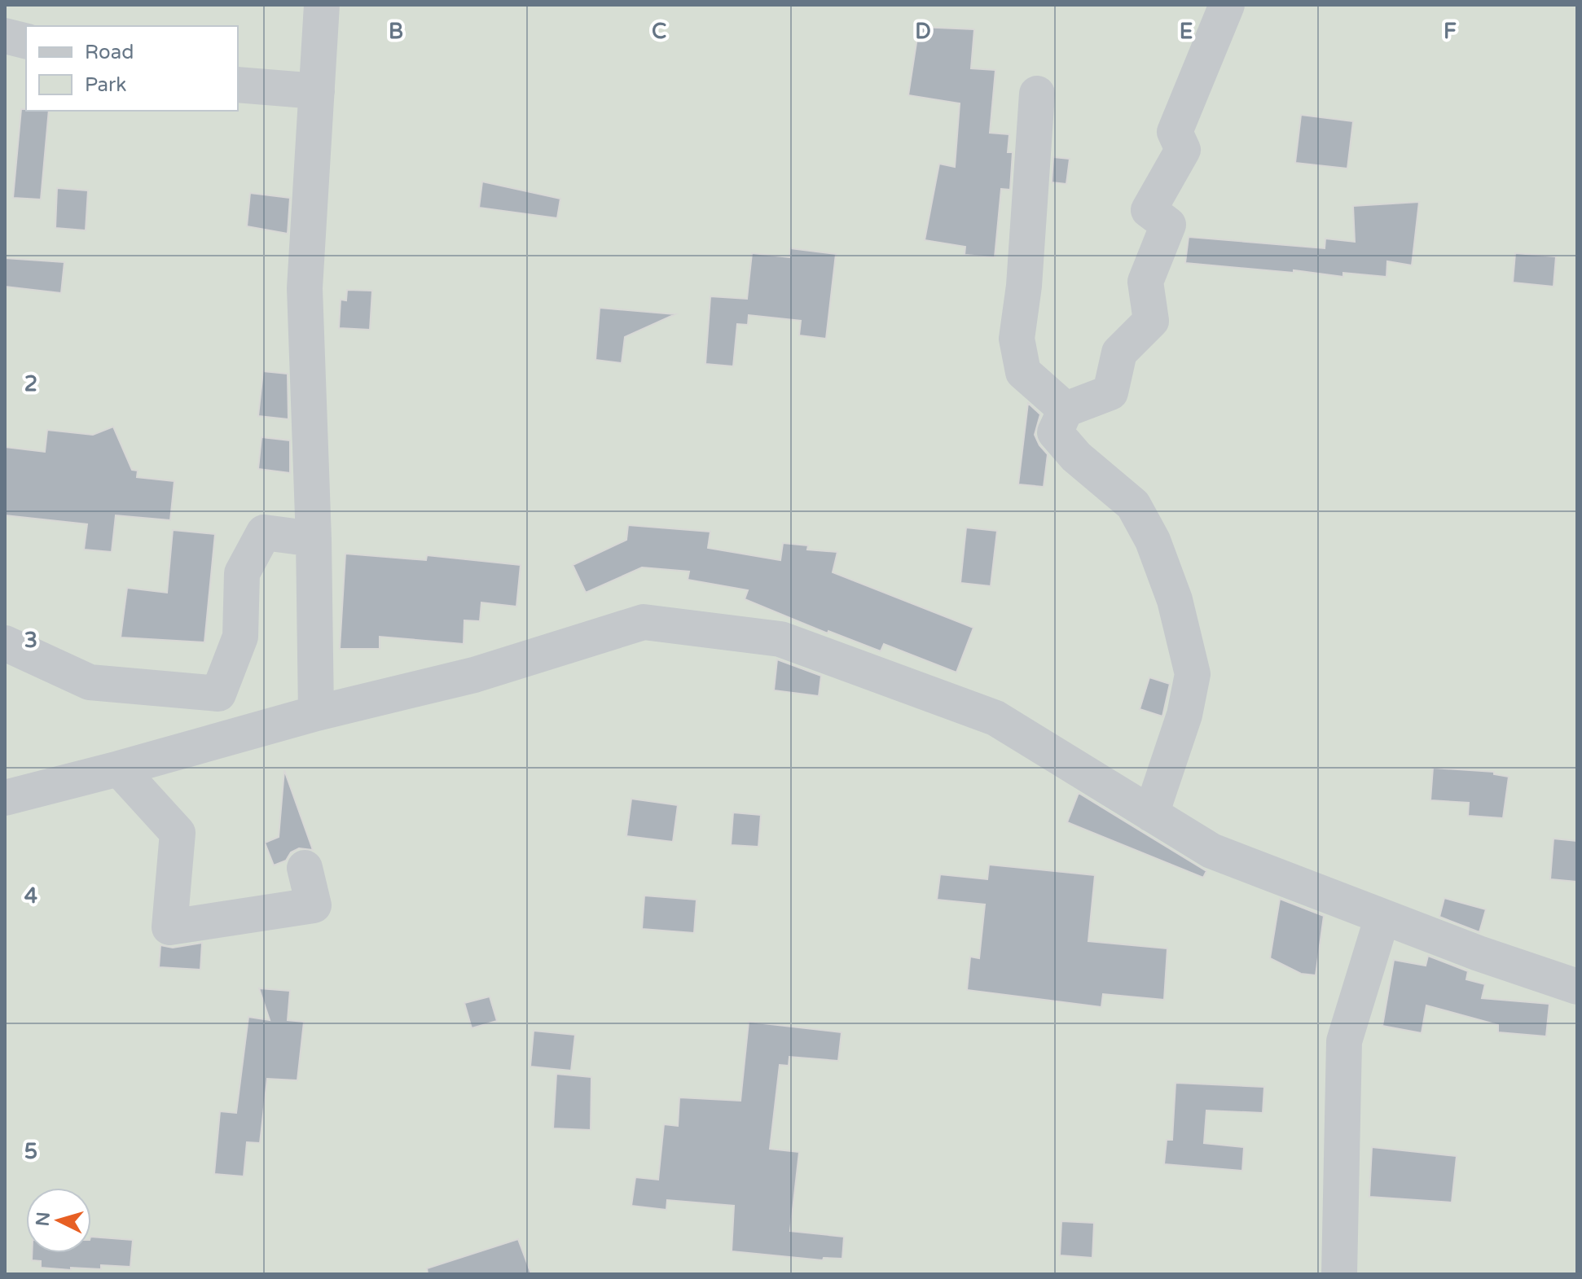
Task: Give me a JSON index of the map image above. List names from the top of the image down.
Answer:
{
  "legend": ["Road", "Park"],
  "north": "left",
  "grid": {
    "columns": [
      "B",
      "C",
      "D",
      "E",
      "F"
    ],
    "rows": [
      "2",
      "3",
      "4",
      "5"
    ]
  }
}
